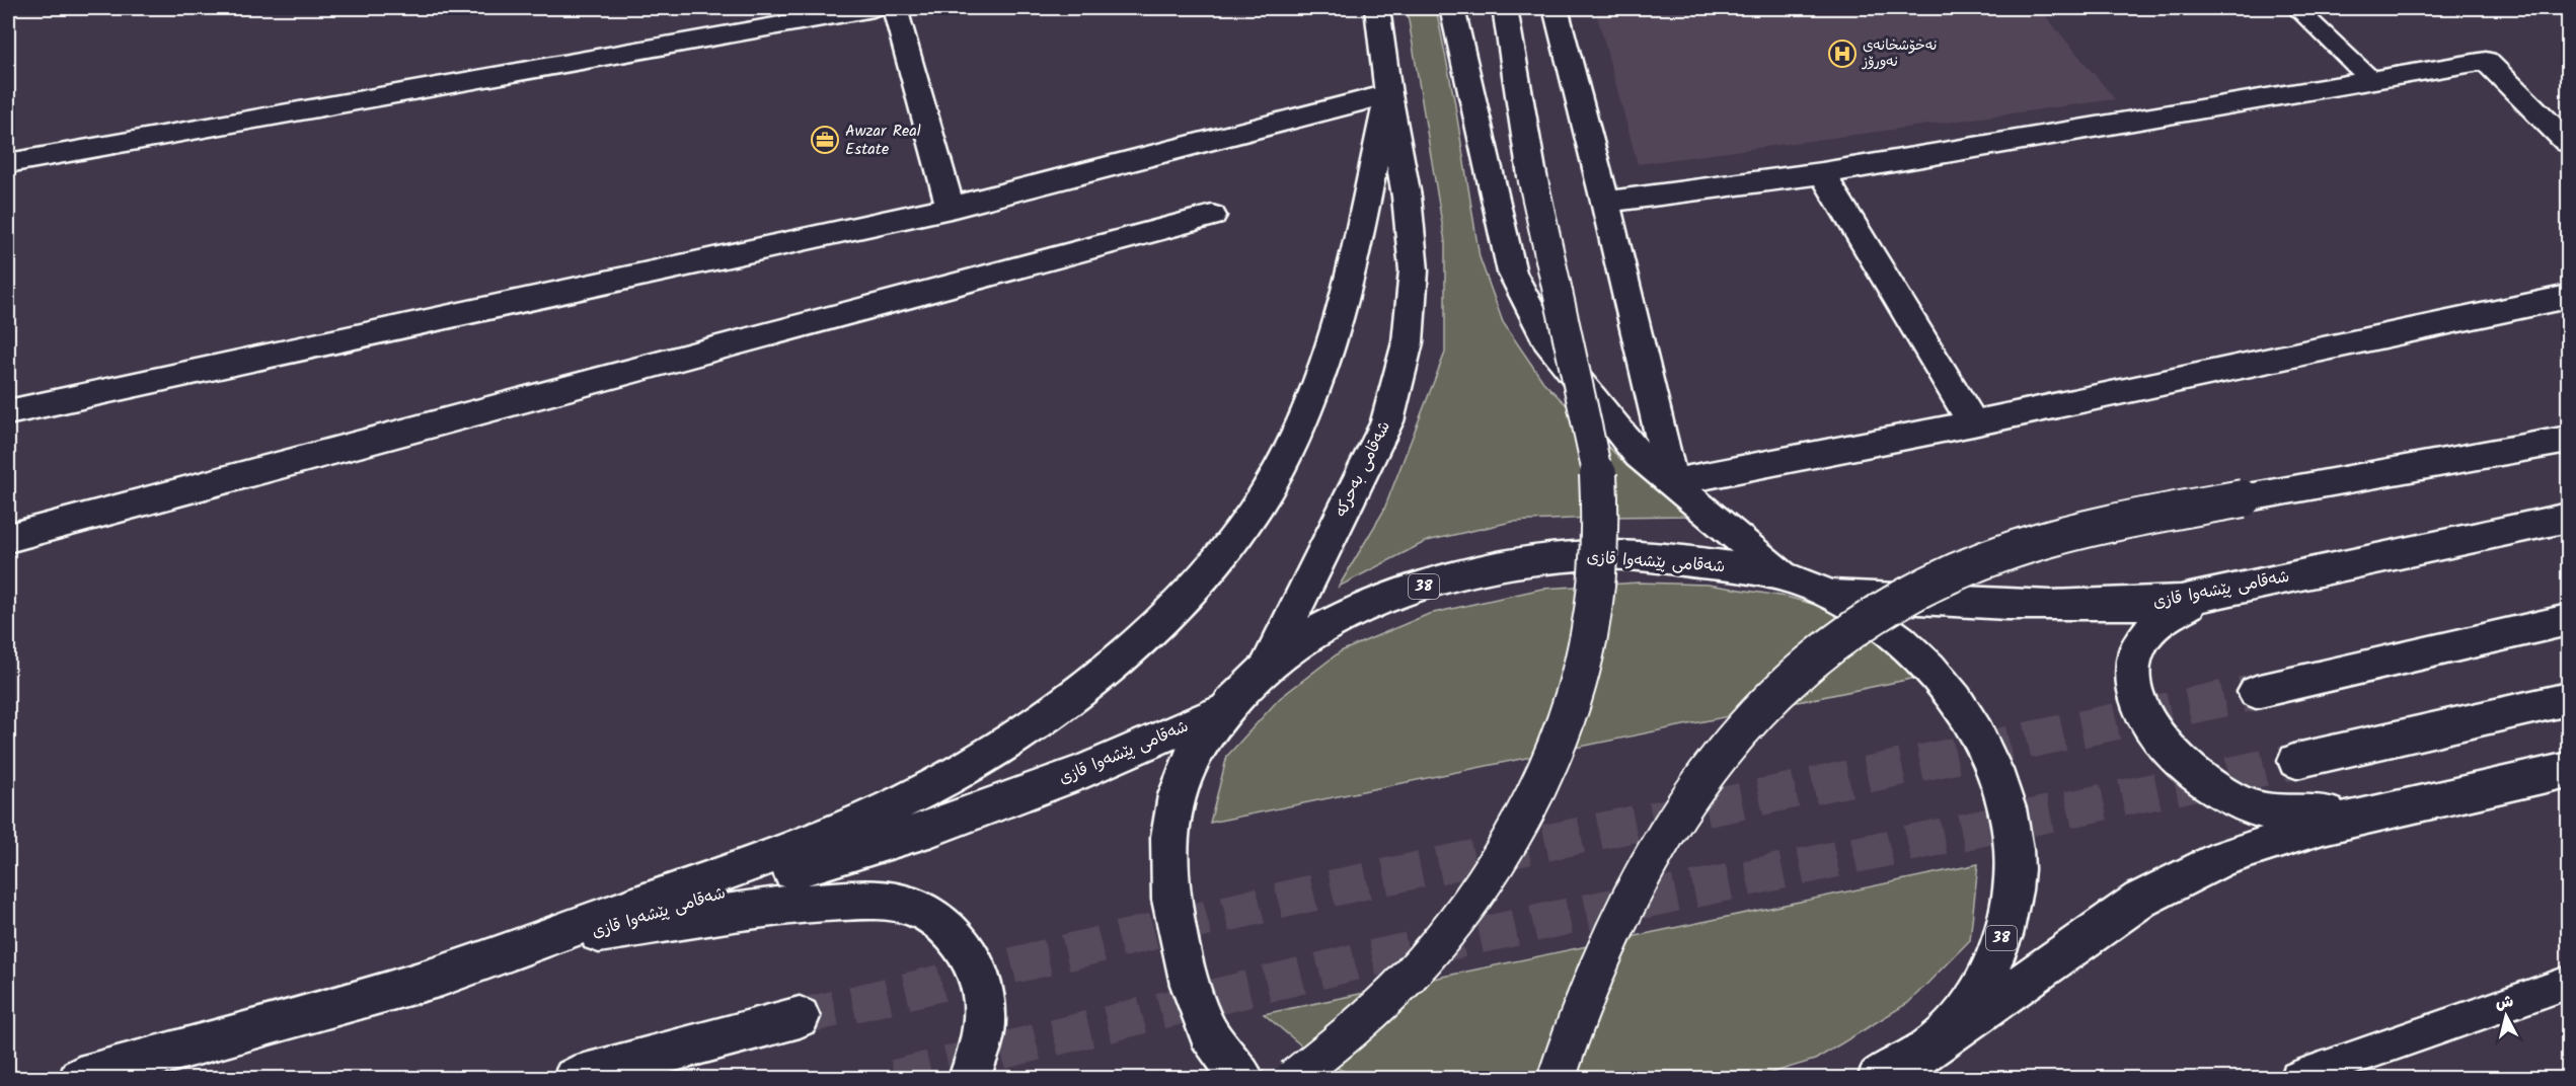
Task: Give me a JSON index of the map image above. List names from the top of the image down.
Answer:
{
  "streets": {
    "main road": ["شەقامی بەحرکە", "شەقامی پێشەوا قازی", "38"]
  },
  "crossings": [
    ["شەقامی بەحرکە", "شەقامی پێشەوا قازی"],
    ["شەقامی پێشەوا قازی", "38"]
  ],
  "places": {
    "hospital": ["نەخۆشخانەی نەورۆز"],
    "office": ["Awzar Real Estate"]
  },
  "north": "top"
}
